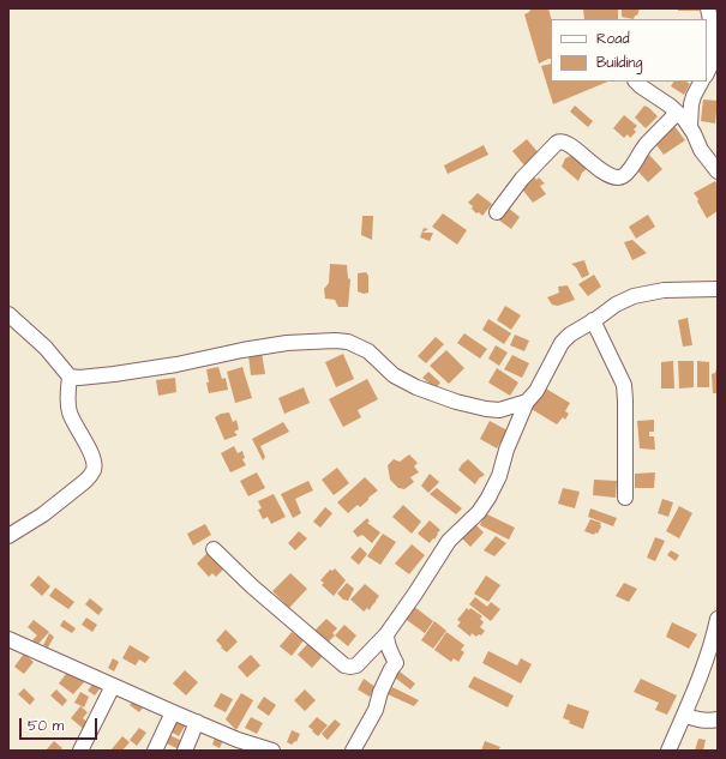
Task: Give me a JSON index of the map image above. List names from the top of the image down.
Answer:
{
  "legend": ["Road", "Building"],
  "scale_bar": "50 m"
}
